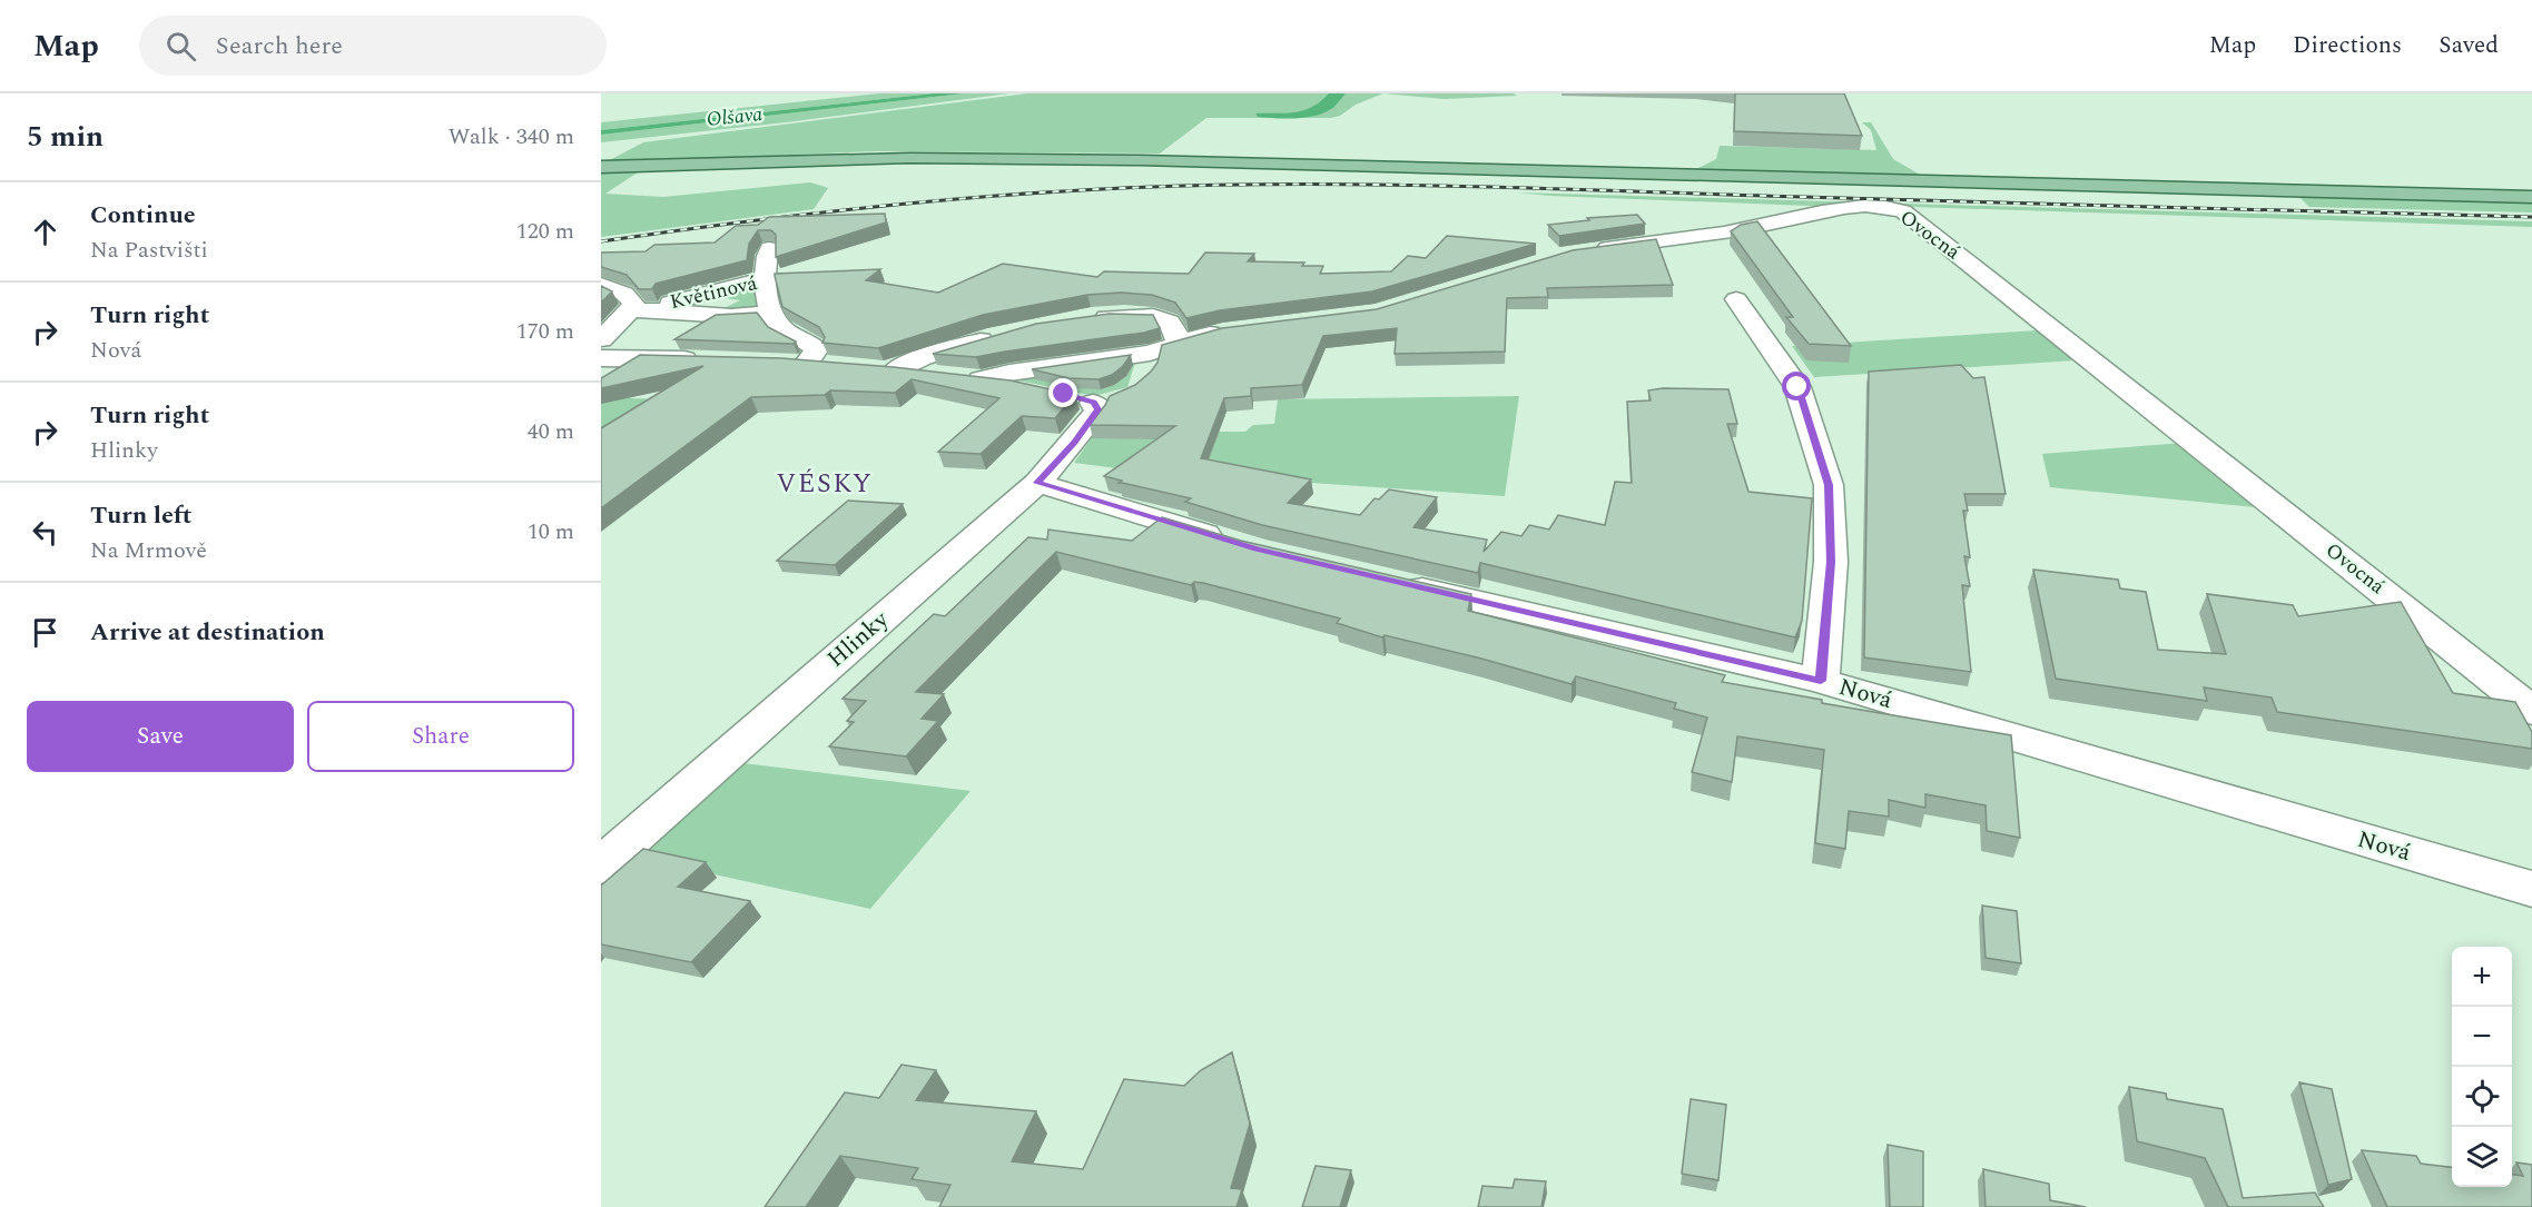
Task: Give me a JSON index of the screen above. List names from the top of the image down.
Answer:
{
  "streets": {
    "street": [
      "Ovocná",
      "Květinová",
      "Hlinky",
      "Nová"
    ]
  },
  "districts": ["VÉSKY"],
  "water": ["Olšava"],
  "page": {
    "header": "Map",
    "search": "Search here",
    "nav": ["Map", "Directions", "Saved"],
    "heading": ["5 min", "Walk · 340 m"],
    "list": [
      ["Continue", "Na Pastvišti", "120 m"],
      ["Turn right", "Nová", "170 m"],
      ["Turn right", "Hlinky", "40 m"],
      ["Turn left", "Na Mrmově", "10 m"],
      "Arrive at destination"
    ],
    "buttons": ["Save", "Share"],
    "map_buttons": ["+", "−"]
  }
}
